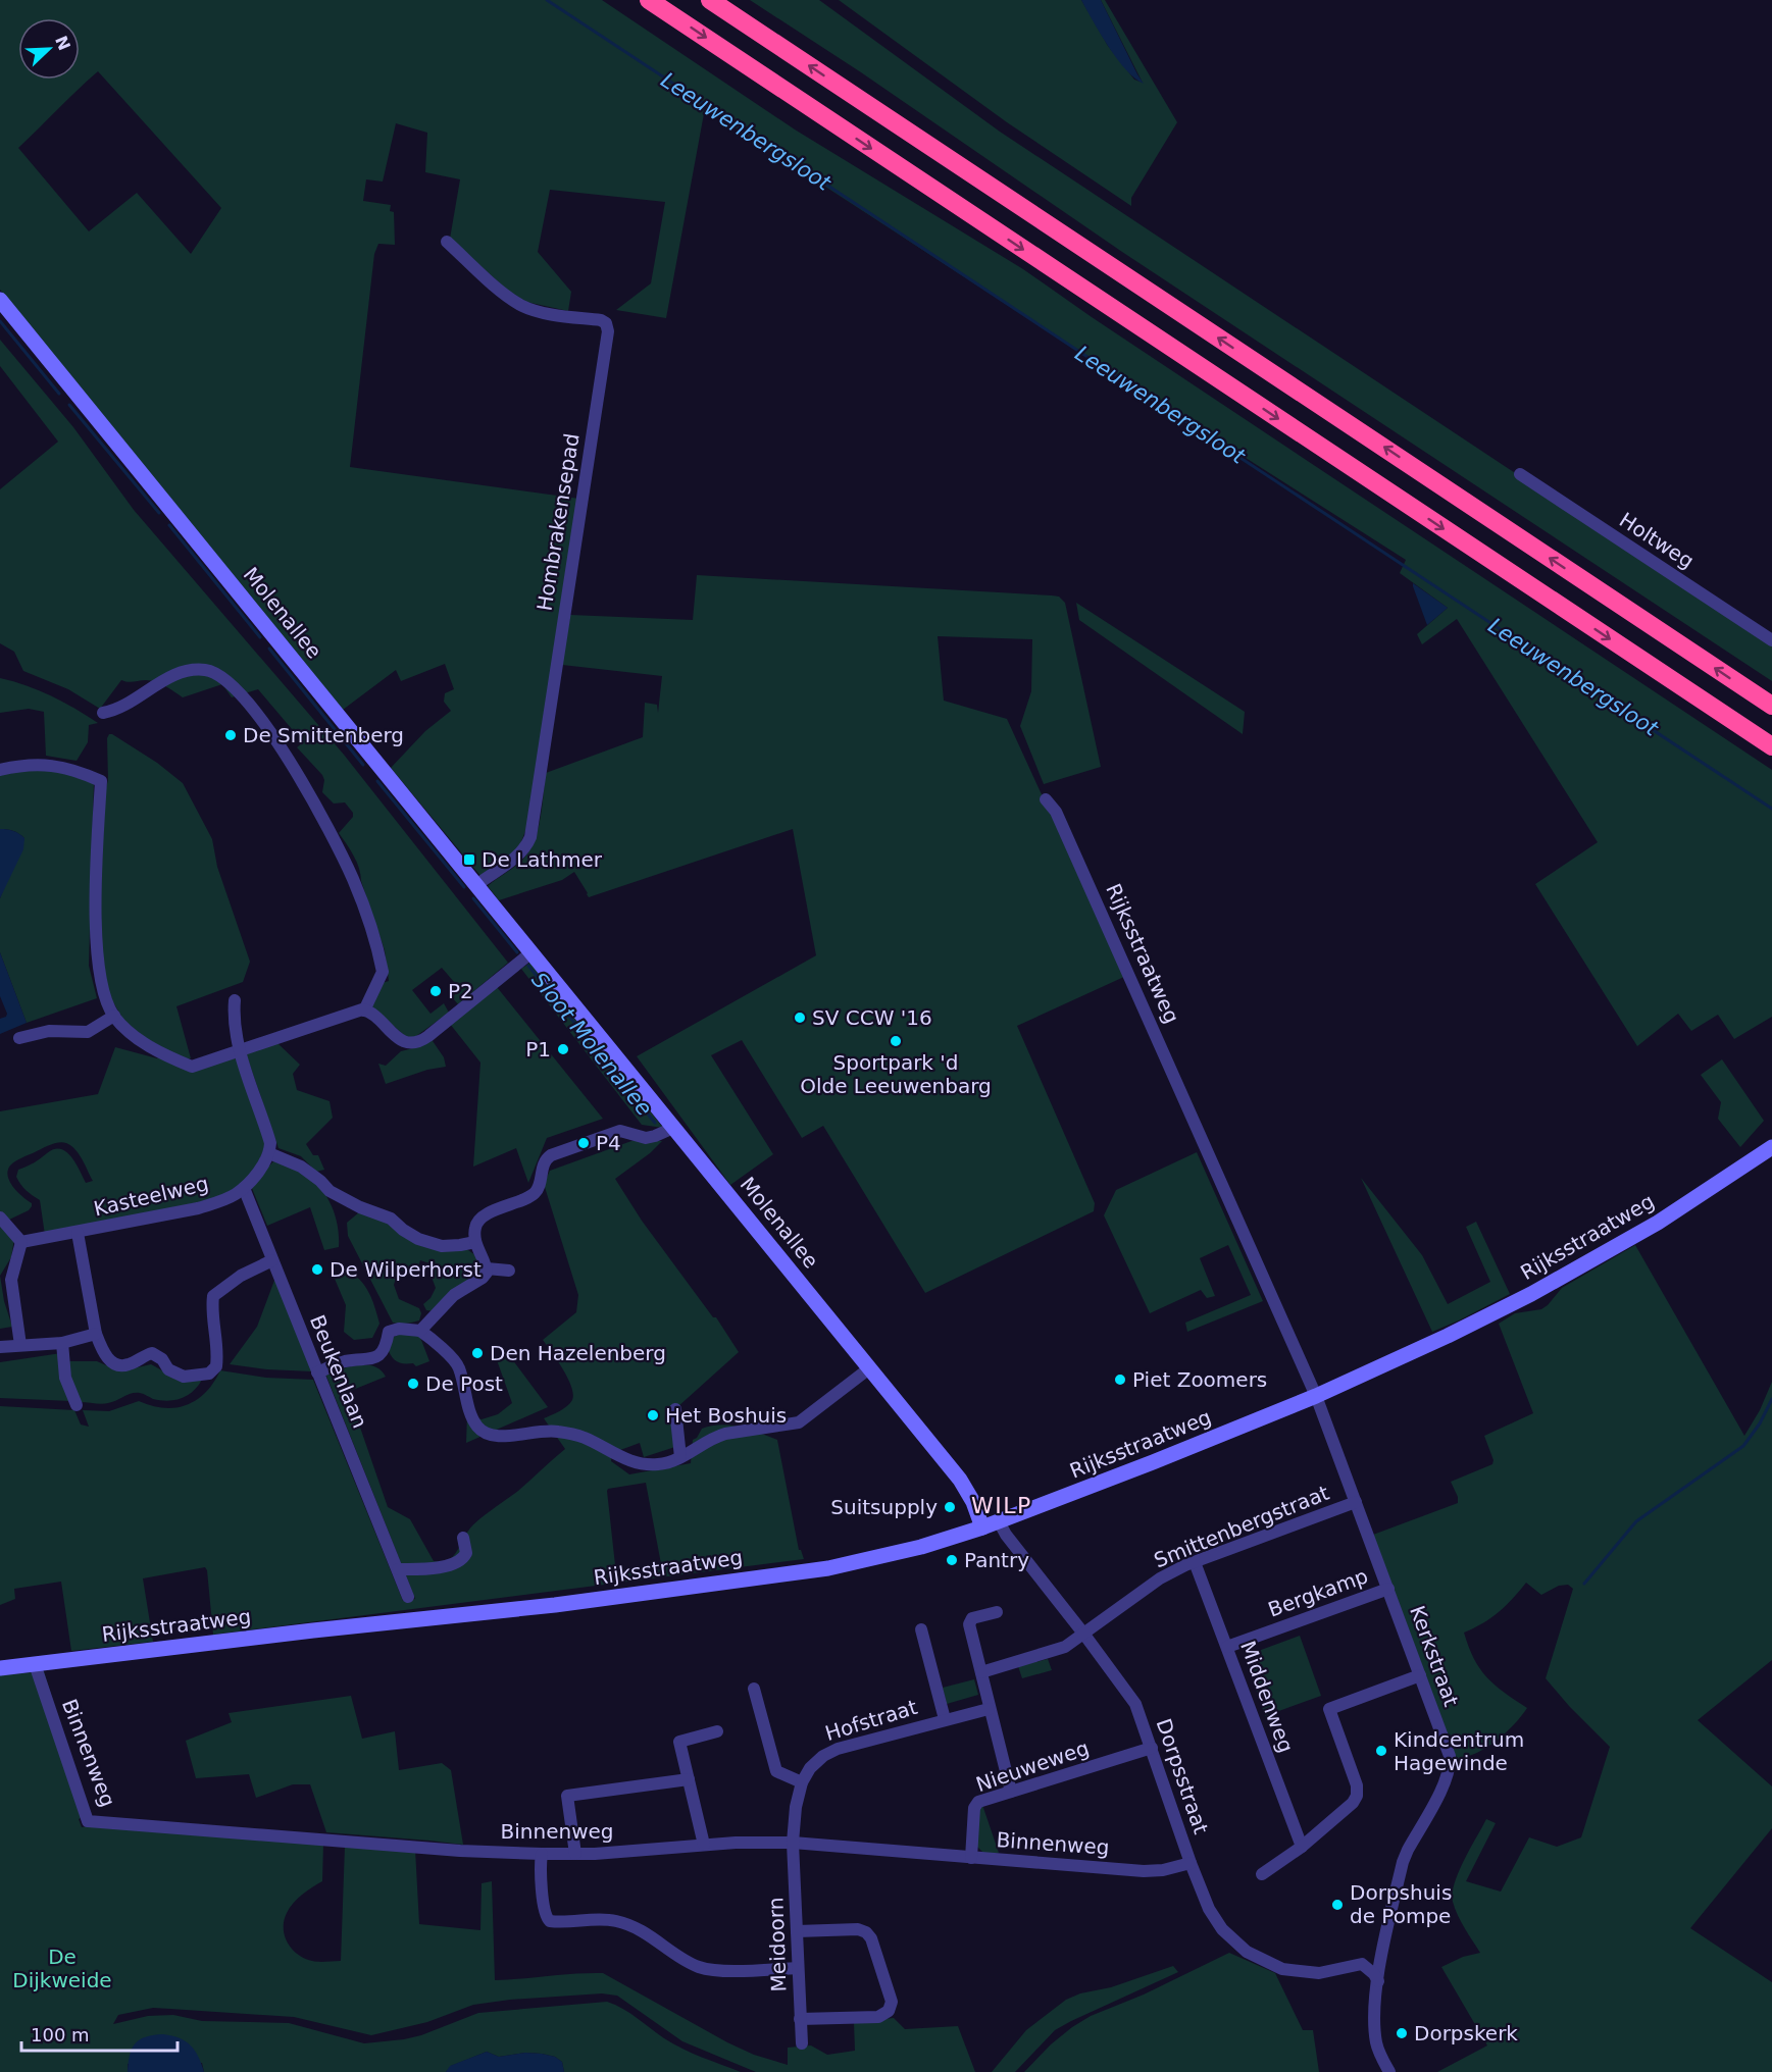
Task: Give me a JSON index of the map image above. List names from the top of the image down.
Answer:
{
  "streets": {
    "main road": ["Molenallee", "Rijksstraatweg"],
    "street": [
      "Hombrakensepad",
      "Holtweg",
      "Kasteelweg",
      "Beukenlaan",
      "Smittenbergstraat",
      "Bergkamp",
      "Kerkstraat",
      "Middenweg",
      "Hofstraat",
      "Binnenweg",
      "Nieuweweg",
      "Dorpsstraat",
      "Meidoorn"
    ]
  },
  "crossings": [
    ["Hombrakensepad", "Molenallee"],
    ["Molenallee", "Rijksstraatweg"],
    ["Rijksstraatweg", "Kerkstraat"],
    ["Rijksstraatweg", "Binnenweg"],
    ["Rijksstraatweg", "Dorpsstraat"],
    ["Kasteelweg", "Beukenlaan"],
    ["Smittenbergstraat", "Kerkstraat"],
    ["Smittenbergstraat", "Middenweg"],
    ["Smittenbergstraat", "Dorpsstraat"],
    ["Bergkamp", "Kerkstraat"],
    ["Bergkamp", "Middenweg"],
    ["Kerkstraat", "Dorpsstraat"],
    ["Hofstraat", "Binnenweg"],
    ["Hofstraat", "Meidoorn"],
    ["Binnenweg", "Nieuweweg"],
    ["Binnenweg", "Dorpsstraat"],
    ["Binnenweg", "Meidoorn"],
    ["Nieuweweg", "Dorpsstraat"]
  ],
  "districts": ["WILP"],
  "water": ["Leeuwenbergsloot", "Sloot Molenallee"],
  "parks": ["De Dijkweide"],
  "places": {
    "other": [
      "De Smittenberg",
      "P2",
      "SV CCW '16",
      "Sportpark 'd Olde Leeuwenbarg",
      "P1",
      "P4",
      "De Wilperhorst",
      "Den Hazelenberg",
      "Piet Zoomers",
      "De Post",
      "Het Boshuis",
      "Suitsupply",
      "Pantry",
      "Kindcentrum Hagewinde",
      "Dorpshuis de Pompe",
      "Dorpskerk"
    ],
    "transit": ["De Lathmer"]
  },
  "scale_bar": "100 m",
  "north": "top right"
}
